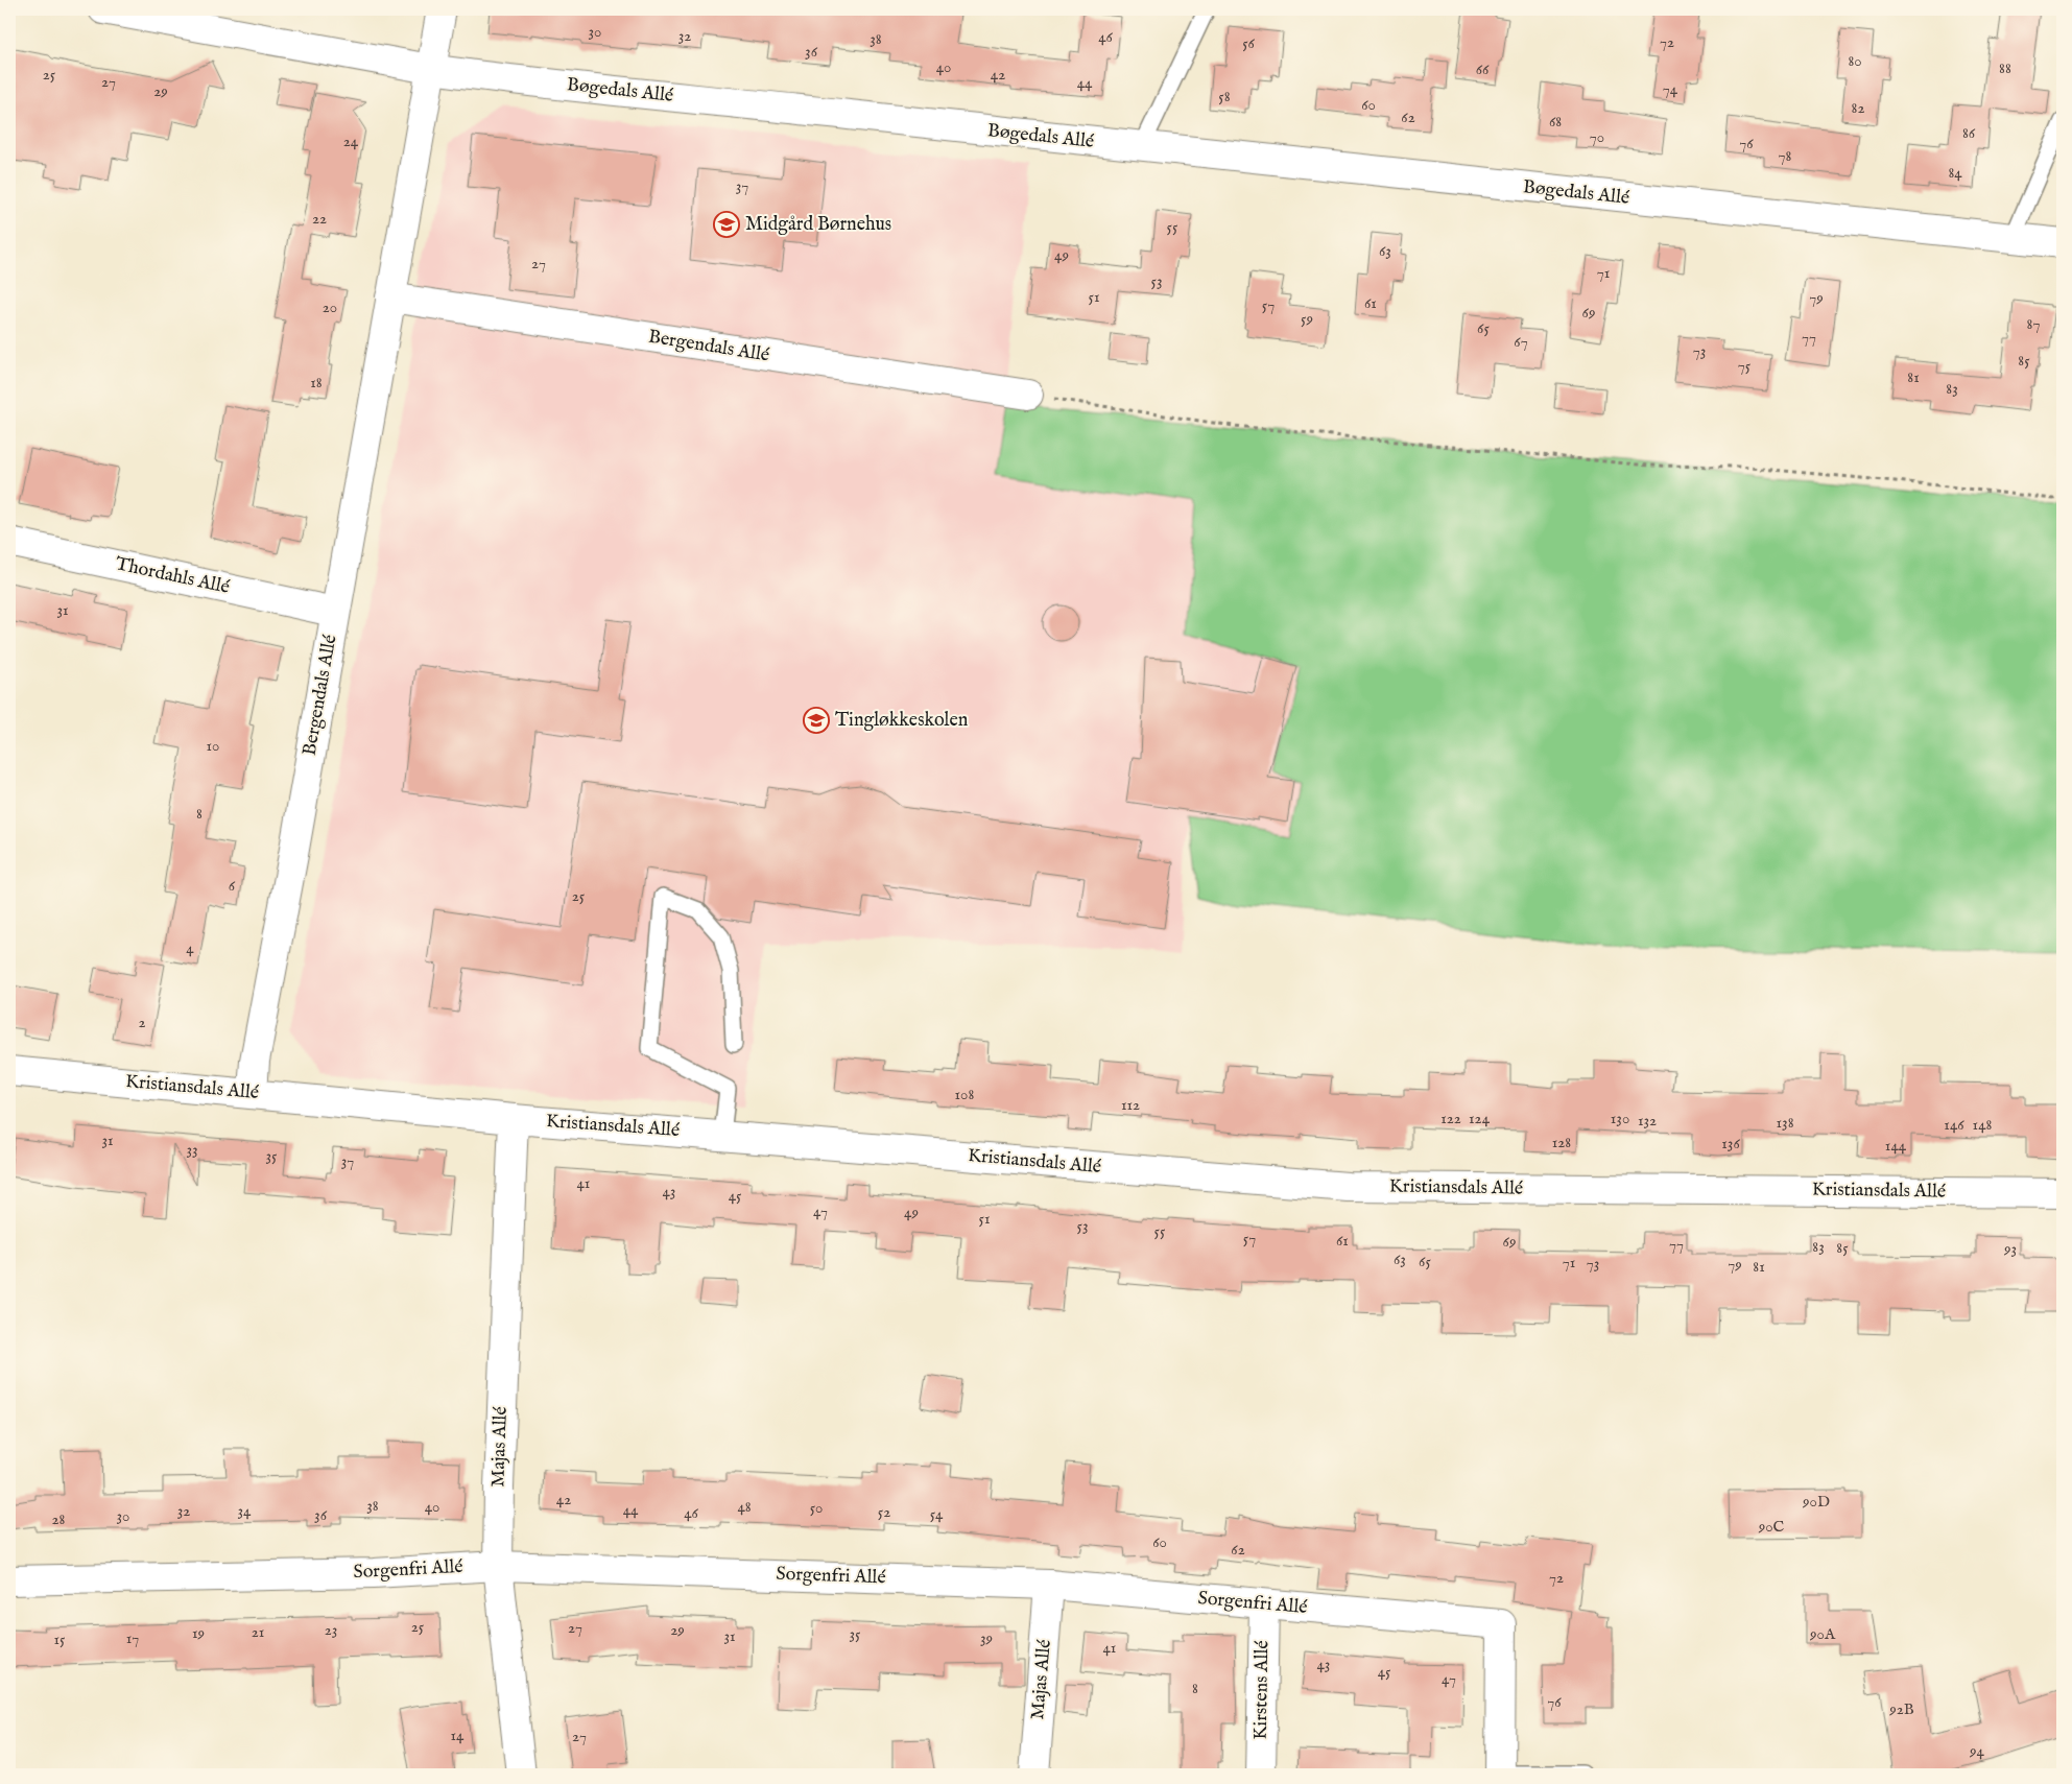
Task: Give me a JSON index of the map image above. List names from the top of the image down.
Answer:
{
  "streets": {
    "street": [
      "Bøgedals Allé",
      "Bergendals Allé",
      "Thordahls Allé",
      "Kristiansdals Allé",
      "Majas Allé",
      "Sorgenfri Allé",
      "Kirstens Allé"
    ]
  },
  "crossings": [
    ["Bøgedals Allé", "Bergendals Allé"],
    ["Bergendals Allé", "Thordahls Allé"],
    ["Bergendals Allé", "Kristiansdals Allé"],
    ["Kristiansdals Allé", "Majas Allé"],
    ["Majas Allé", "Sorgenfri Allé"],
    ["Sorgenfri Allé", "Kirstens Allé"]
  ],
  "places": {
    "school or university": ["Midgård Børnehus", "Tingløkkeskolen"]
  },
  "house_numbers": [
    "30",
    "32",
    "46",
    "38",
    "72",
    "56",
    "36",
    "80",
    "40",
    "88",
    "66",
    "25",
    "42",
    "27",
    "44",
    "74",
    "29",
    "58",
    "60",
    "82",
    "62",
    "68",
    "86",
    "70",
    "24",
    "76",
    "78",
    "84",
    "37",
    "22",
    "55",
    "63",
    "49",
    "27",
    "71",
    "53",
    "51",
    "79",
    "61",
    "57",
    "20",
    "69",
    "59",
    "87",
    "65",
    "77",
    "67",
    "73",
    "85",
    "75",
    "81",
    "18",
    "83",
    "31",
    "10",
    "8",
    "6",
    "25",
    "4",
    "2",
    "108",
    "112",
    "122",
    "124",
    "130",
    "132",
    "138",
    "146",
    "148",
    "31",
    "128",
    "136",
    "144",
    "33",
    "35",
    "37",
    "41",
    "43",
    "45",
    "47",
    "49",
    "51",
    "53",
    "55",
    "57",
    "61",
    "69",
    "77",
    "83",
    "85",
    "93",
    "63",
    "65",
    "71",
    "73",
    "79",
    "81",
    "42",
    "90D",
    "38",
    "40",
    "48",
    "50",
    "44",
    "32",
    "34",
    "52",
    "46",
    "54",
    "36",
    "30",
    "28",
    "90C",
    "60",
    "62",
    "72",
    "25",
    "27",
    "23",
    "29",
    "21",
    "19",
    "35",
    "90A",
    "31",
    "17",
    "39",
    "15",
    "41",
    "43",
    "45",
    "47",
    "8",
    "76",
    "92B",
    "14",
    "27",
    "94"
  ]
}
